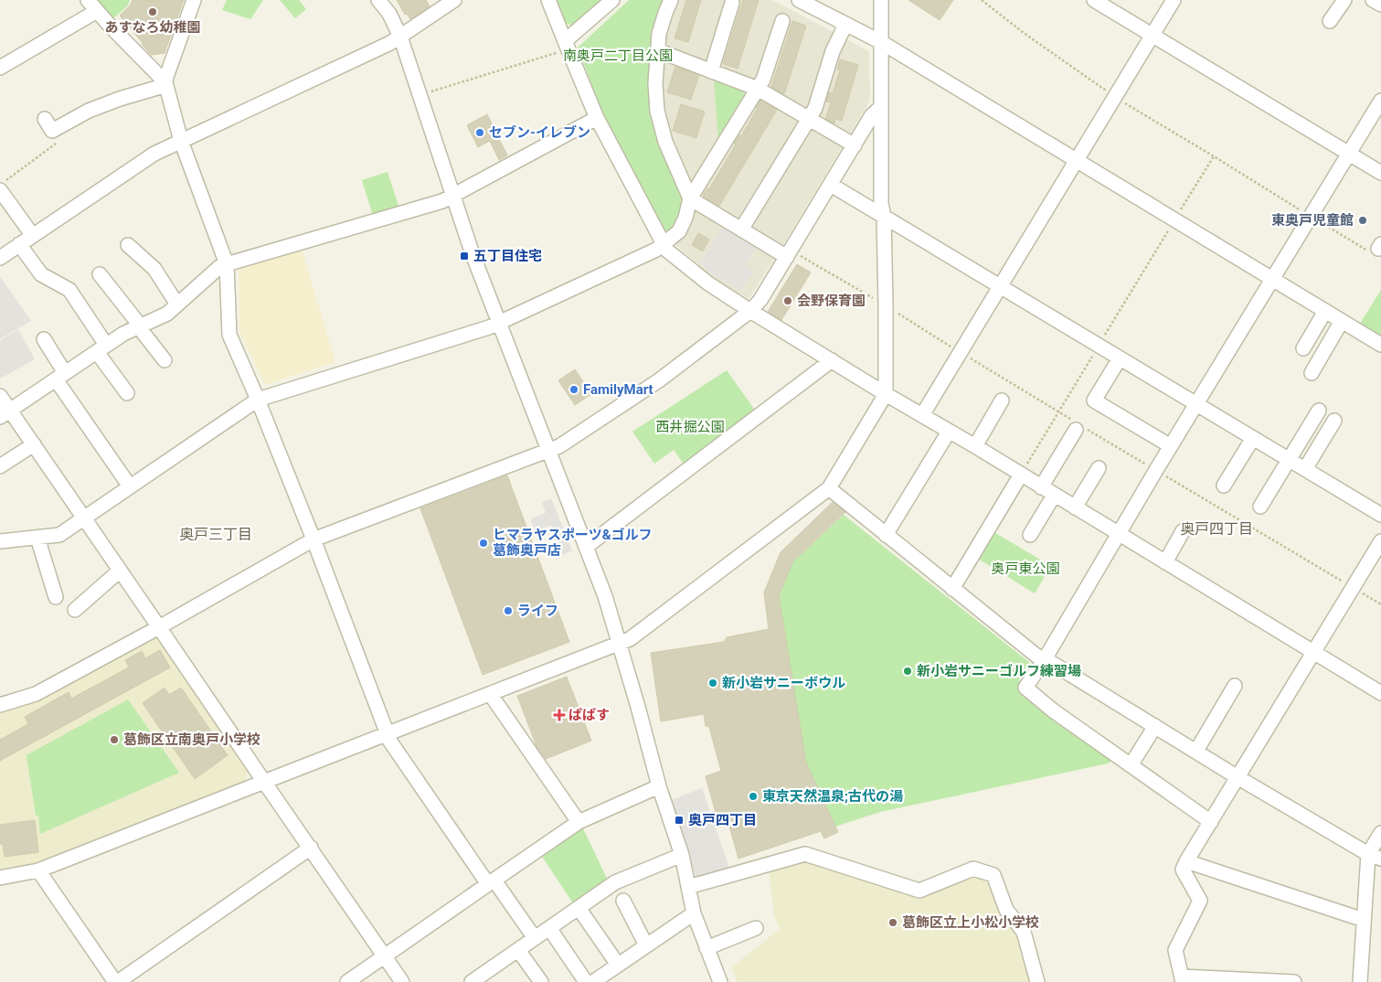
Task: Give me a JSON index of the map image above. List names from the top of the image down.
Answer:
{
  "districts": ["奥戸四丁目", "奥戸三丁目"],
  "parks": ["南奥戸二丁目公園", "西井掘公園", "奥戸東公園"],
  "places": {
    "other": [
      "あすなろ幼稚園",
      "セブン-イレブン",
      "東奥戸児童館",
      "会野保育園",
      "FamilyMart",
      "ヒマラヤスポーツ&ゴルフ 葛飾奥戸店",
      "ライフ",
      "新小岩サニーゴルフ練習場",
      "新小岩サニーボウル",
      "葛飾区立南奥戸小学校",
      "東京天然温泉;古代の湯",
      "葛飾区立上小松小学校"
    ],
    "transit": ["五丁目住宅", "奥戸四丁目"],
    "health": ["ぱぱす"]
  }
}
